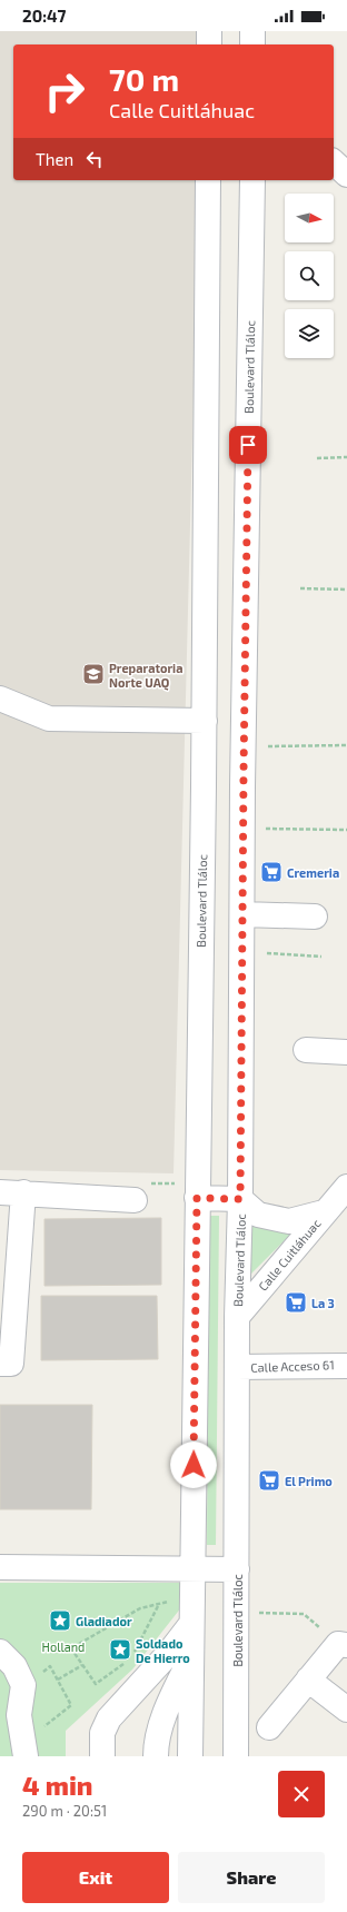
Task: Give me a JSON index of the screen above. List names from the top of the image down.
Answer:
{
  "streets": {
    "street": ["Boulevard Tláloc", "Calle Cuitláhuac", "Calle Acceso 61"]
  },
  "crossings": [
    ["Boulevard Tláloc", "Calle Cuitláhuac"],
    ["Boulevard Tláloc", "Calle Acceso 61"]
  ],
  "parks": ["Holland"],
  "places": {
    "school or university": ["Preparatoria Norte UAQ"],
    "supermarket": ["Cremeria", "La 3", "El Primo"],
    "place": ["Gladiador", "Soldado De Hierro"]
  },
  "north": "right",
  "page": {
    "status": "20:47",
    "turn": ["70 m", "Calle Cuitláhuac"],
    "then": "Then",
    "heading": ["4 min", "290 m · 20:51"],
    "buttons": ["Exit", "Share"]
  }
}
